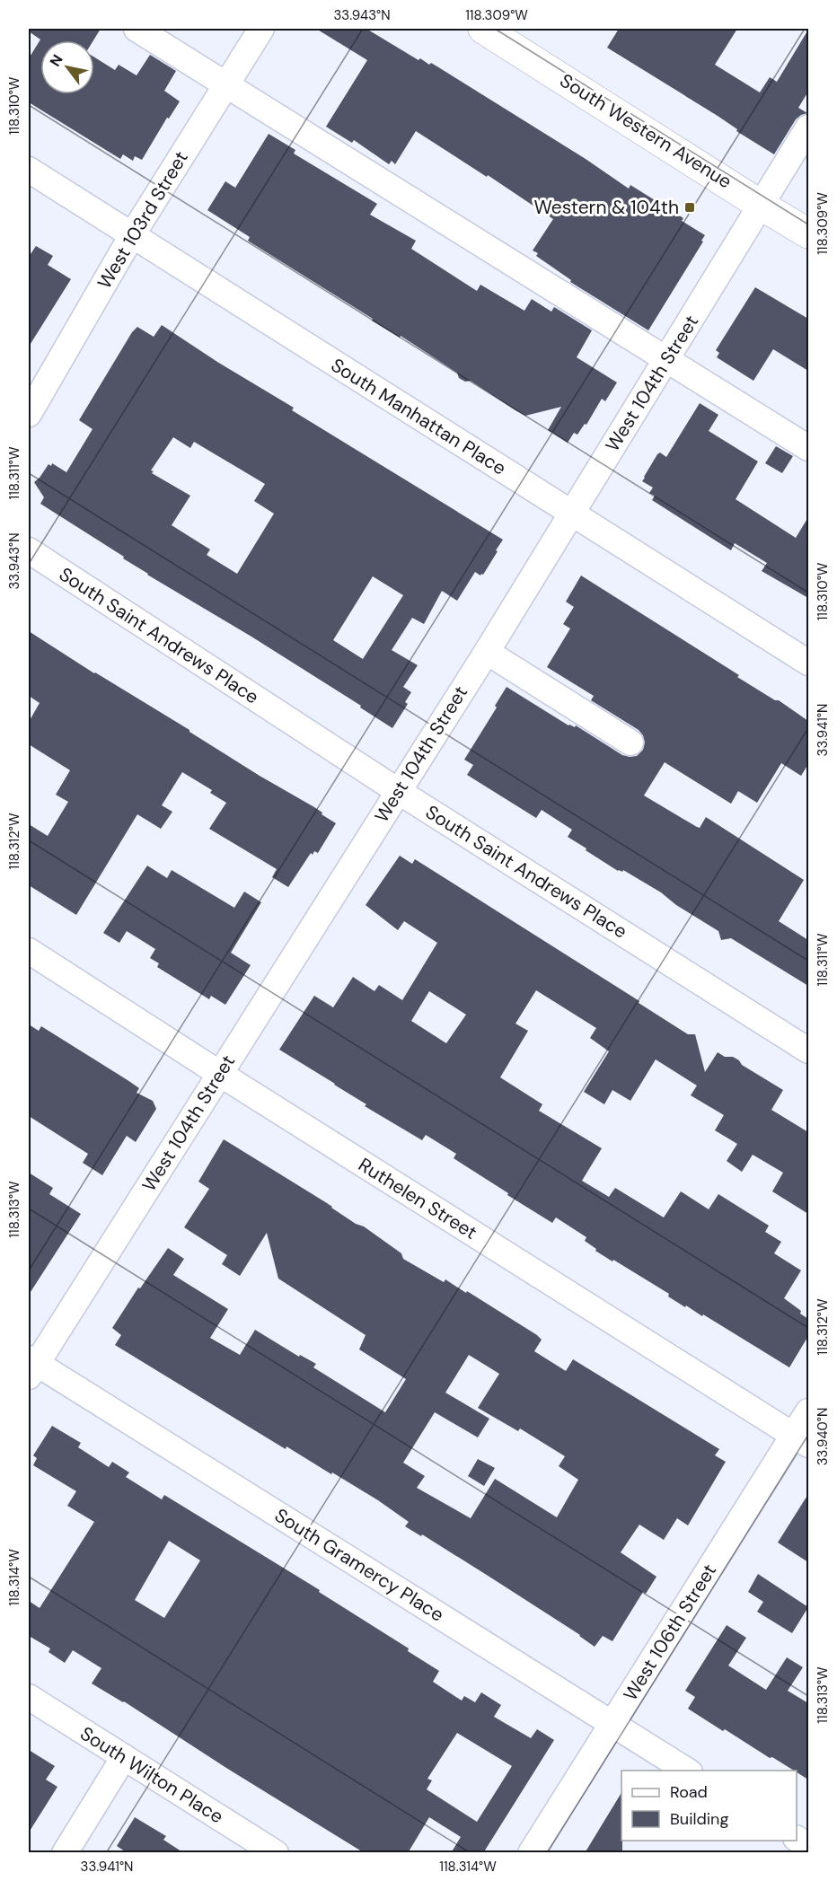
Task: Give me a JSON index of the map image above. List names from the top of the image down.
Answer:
{
  "streets": {
    "main road": ["South Western Avenue"],
    "street": [
      "West 103rd Street",
      "West 104th Street",
      "South Manhattan Place",
      "South Saint Andrews Place",
      "Ruthelen Street",
      "South Gramercy Place",
      "West 106th Street",
      "South Wilton Place"
    ]
  },
  "crossings": [
    ["South Western Avenue", "West 104th Street"],
    ["West 103rd Street", "South Manhattan Place"],
    ["West 104th Street", "South Manhattan Place"],
    ["West 104th Street", "South Saint Andrews Place"],
    ["West 104th Street", "Ruthelen Street"],
    ["West 104th Street", "South Gramercy Place"],
    ["Ruthelen Street", "West 106th Street"],
    ["South Gramercy Place", "West 106th Street"]
  ],
  "places": {
    "transit": ["Western & 104th"]
  },
  "legend": ["Road", "Building"],
  "north": "top left",
  "coordinates": [
    "33.943°N",
    "118.309°W",
    "118.310°W",
    "118.311°W",
    "33.941°N",
    "118.312°W",
    "118.313°W",
    "33.940°N",
    "118.314°W"
  ]
}
